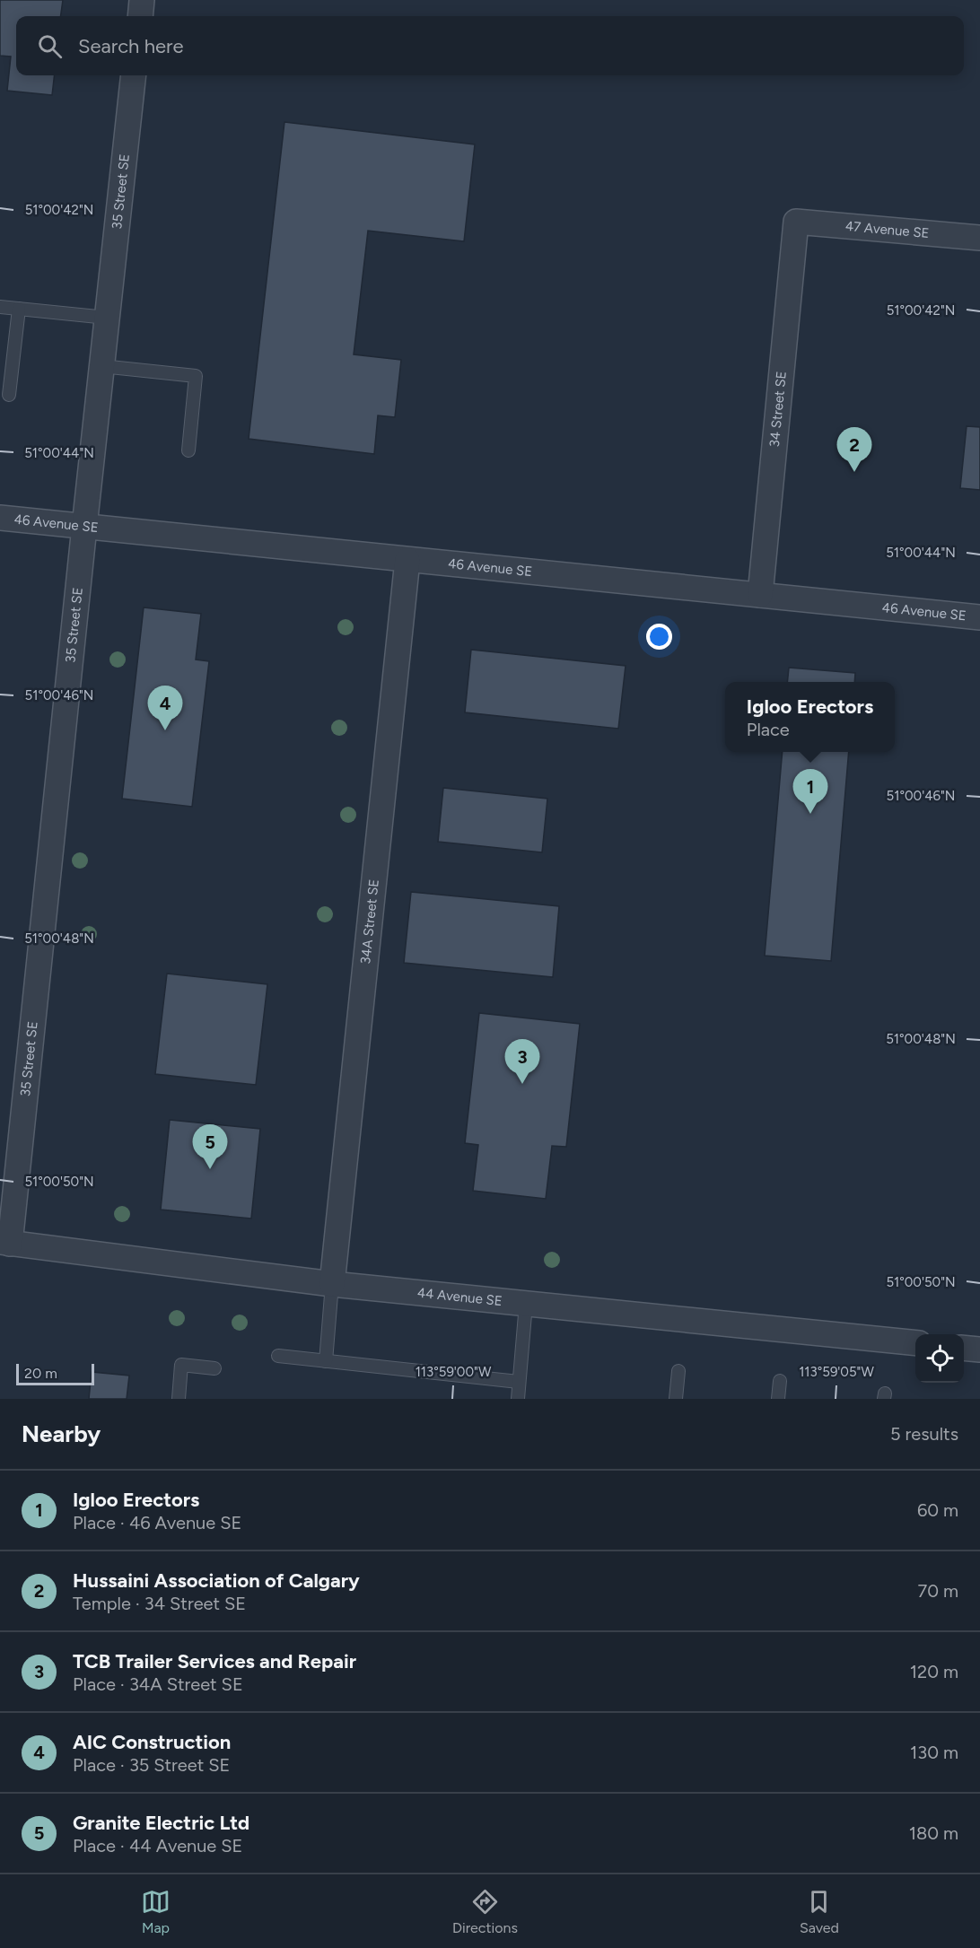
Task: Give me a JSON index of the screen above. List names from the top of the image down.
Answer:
{
  "streets": {
    "street": [
      "35 Street SE",
      "47 Avenue SE",
      "34 Street SE",
      "46 Avenue SE",
      "34A Street SE",
      "44 Avenue SE"
    ]
  },
  "crossings": [
    ["35 Street SE", "46 Avenue SE"],
    ["35 Street SE", "44 Avenue SE"],
    ["47 Avenue SE", "34 Street SE"],
    ["34 Street SE", "46 Avenue SE"],
    ["46 Avenue SE", "34A Street SE"],
    ["34A Street SE", "44 Avenue SE"]
  ],
  "scale_bar": "20 m",
  "page": {
    "search": "Search here",
    "pins": [
      "2",
      "4",
      "1",
      "3",
      "5"
    ],
    "popup": ["Igloo Erectors", "Place"],
    "scale": "20 m",
    "heading": ["Nearby", "5 results"],
    "list": [
      {
        "mark": "1",
        "name": "Igloo Erectors",
        "note": "Place · 46 Avenue SE",
        "value": "60 m"
      },
      {
        "mark": "2",
        "name": "Hussaini Association of Calgary",
        "note": "Temple · 34 Street SE",
        "value": "70 m"
      },
      {
        "mark": "3",
        "name": "TCB Trailer Services and Repair",
        "note": "Place · 34A Street SE",
        "value": "120 m"
      },
      {
        "mark": "4",
        "name": "AIC Construction",
        "note": "Place · 35 Street SE",
        "value": "130 m"
      },
      {
        "mark": "5",
        "name": "Granite Electric Ltd",
        "note": "Place · 44 Avenue SE",
        "value": "180 m"
      }
    ],
    "nav": ["Map", "Directions", "Saved"]
  },
  "coordinates": [
    "51°00'42\"N",
    "51°00'44\"N",
    "51°00'46\"N",
    "51°00'48\"N",
    "51°00'50\"N",
    "113°59'00\"W",
    "113°59'05\"W"
  ]
}
